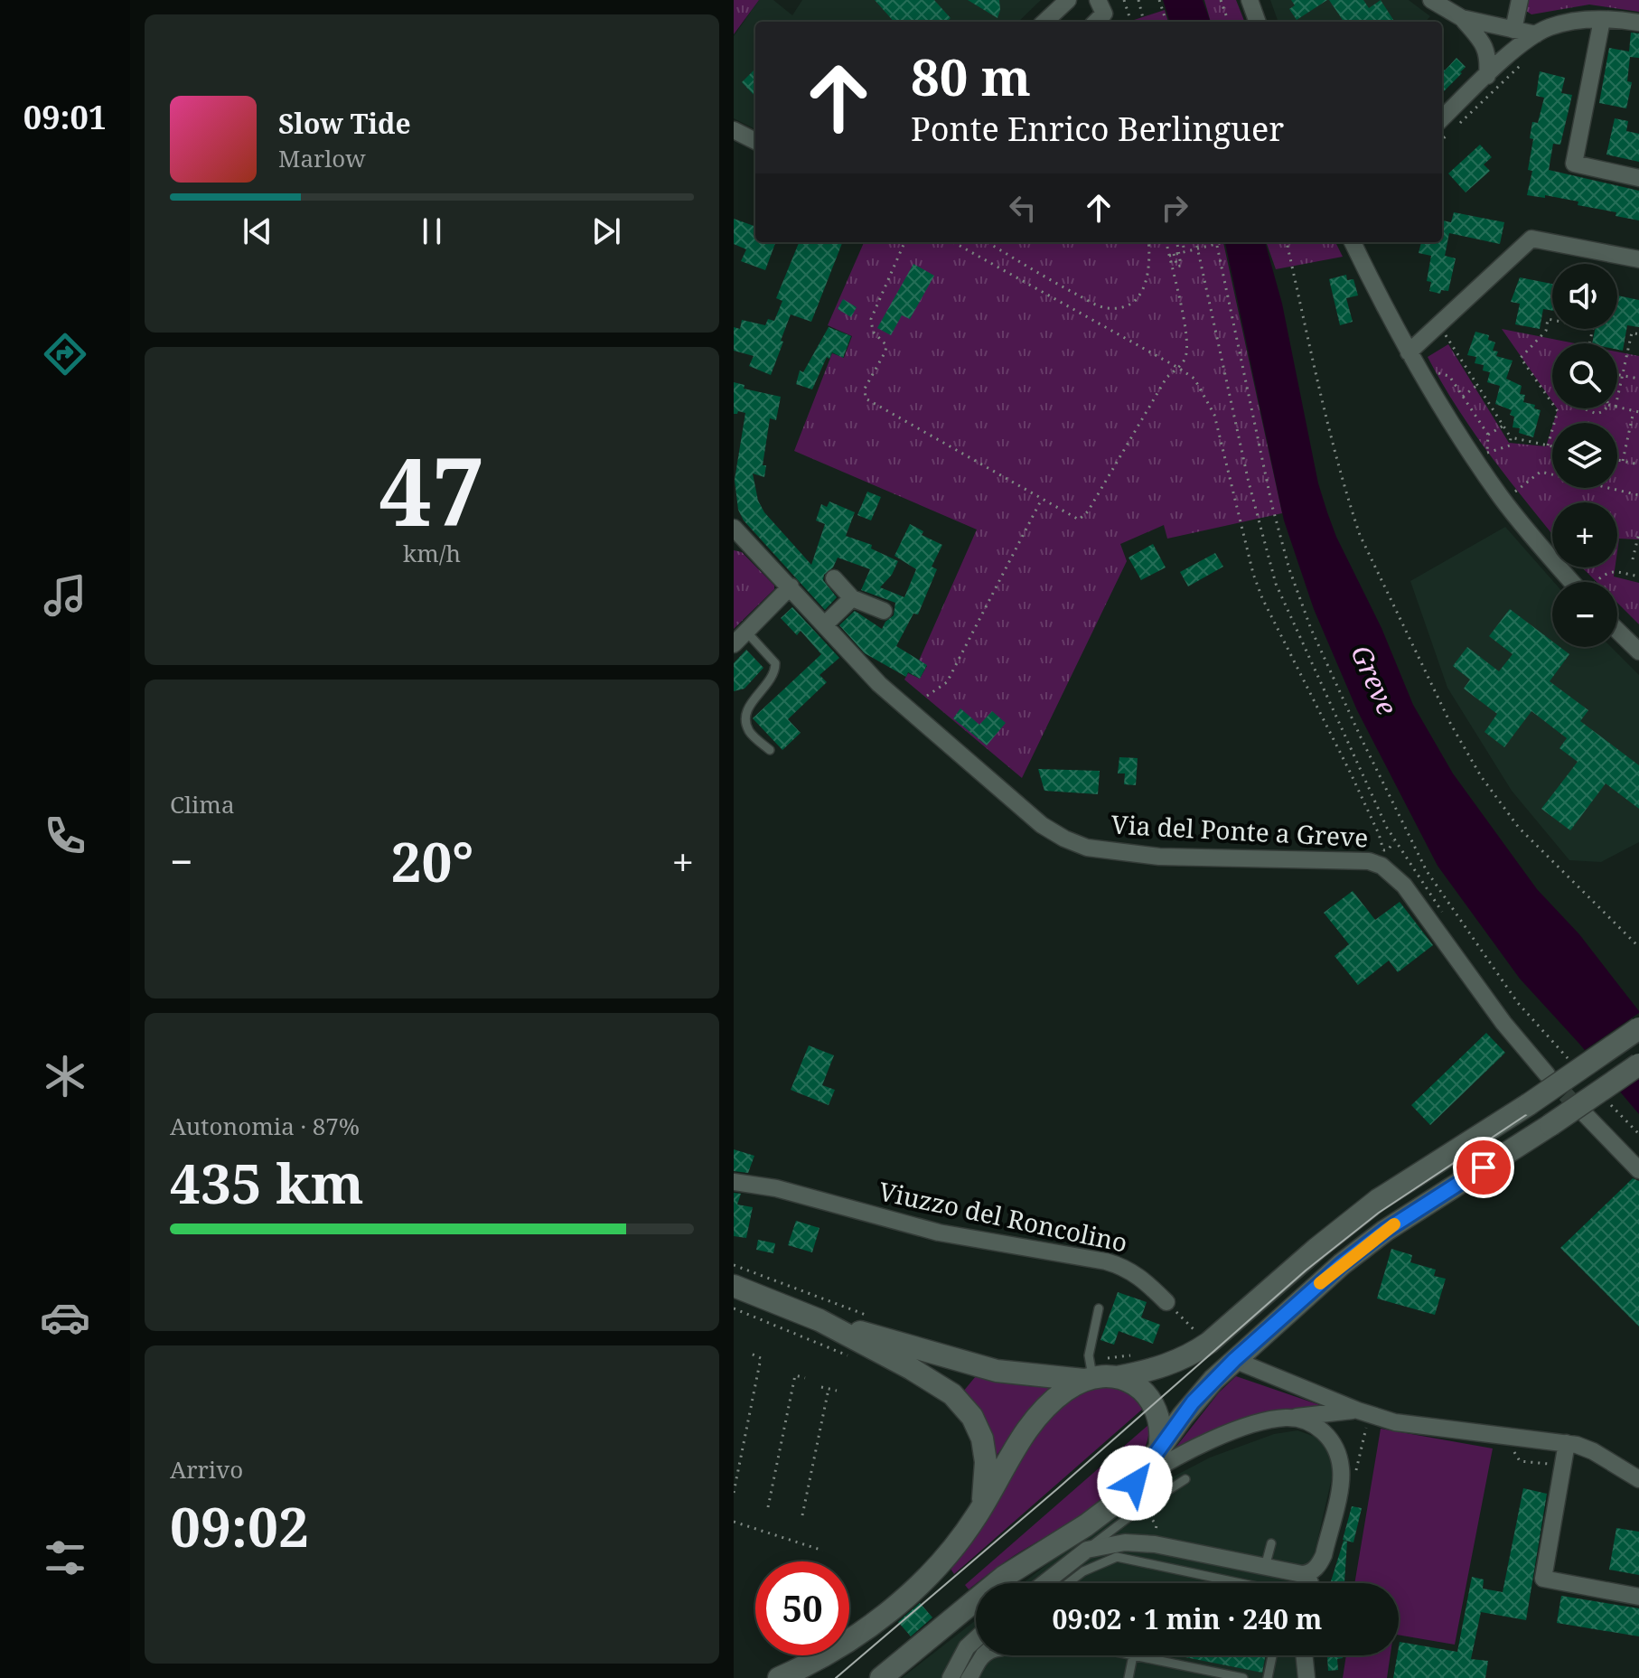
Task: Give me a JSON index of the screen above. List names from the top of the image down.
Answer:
{
  "streets": {
    "street": ["Via del Ponte a Greve", "Viuzzo del Roncolino"]
  },
  "water": ["Greve"],
  "page": {
    "tabs": "09:01",
    "turn": ["80 m", "Ponte Enrico Berlinguer"],
    "song": ["Slow Tide", "Marlow"],
    "map_buttons": ["+", "−"],
    "tile": [
      ["47", "km/h"],
      "Clima",
      ["Autonomia · 87%", "435 km"],
      ["Arrivo", "09:02"]
    ],
    "heat": ["−", "20°", "+"],
    "limit": "50",
    "trip": "09:02 · 1 min · 240 m"
  }
}
